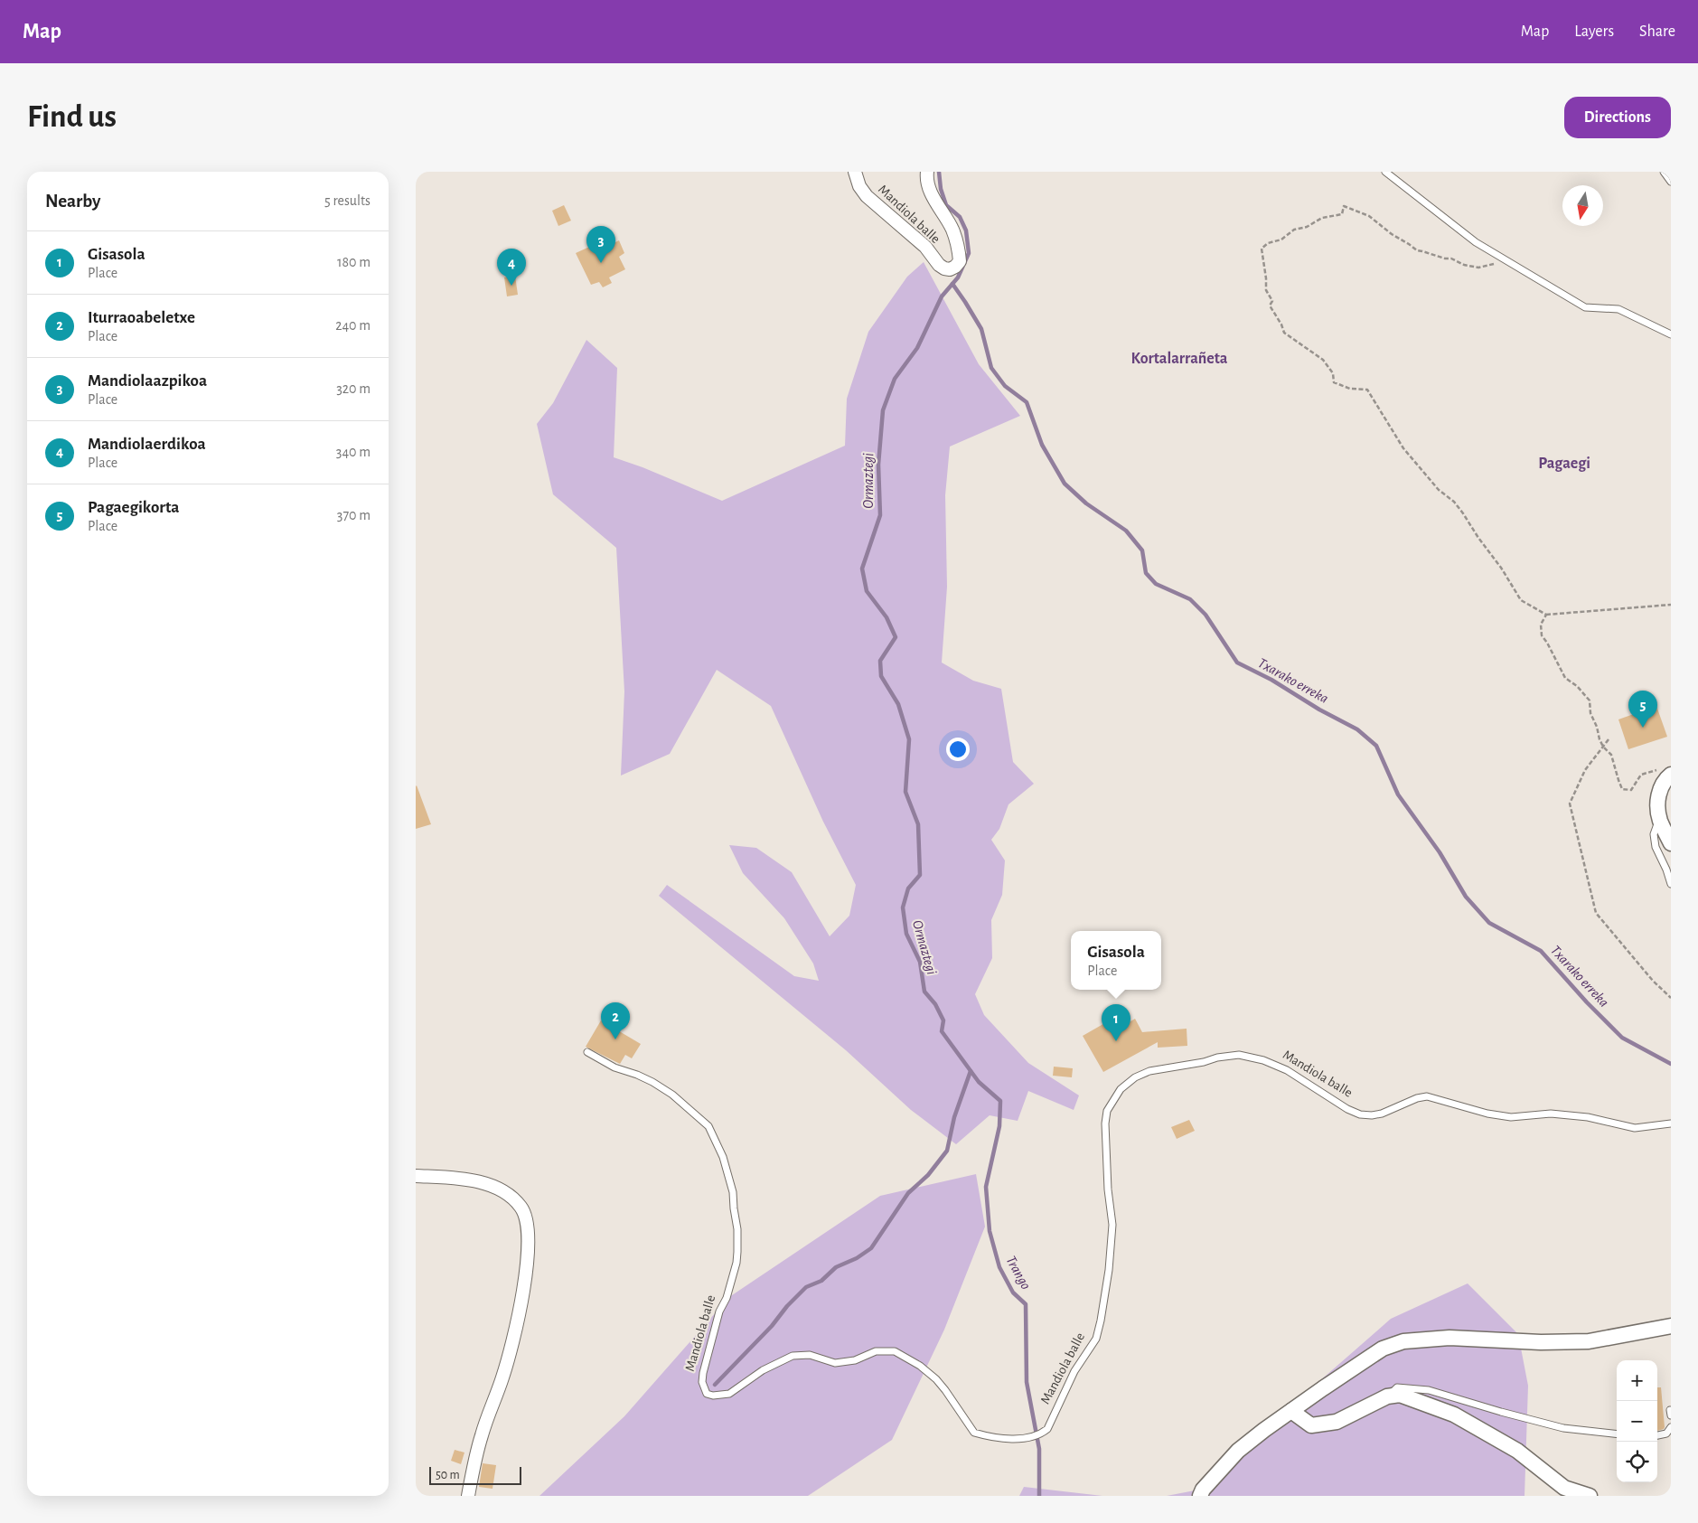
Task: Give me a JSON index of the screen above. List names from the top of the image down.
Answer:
{
  "streets": {
    "street": ["Mandiola balle"]
  },
  "districts": ["Kortalarrañeta", "Pagaegi"],
  "water": ["Ormaztegi", "Txarako erreka", "Trango"],
  "scale_bar": "50 m",
  "north": "bottom",
  "page": {
    "header": "Map",
    "nav": ["Map", "Layers", "Share"],
    "buttons": "Directions",
    "title": "Find us",
    "heading": ["Nearby", "5 results"],
    "pins": [
      "3",
      "4",
      "5",
      "2",
      "1"
    ],
    "list": [
      {
        "mark": "1",
        "name": "Gisasola",
        "note": "Place",
        "value": "180 m"
      },
      {
        "mark": "2",
        "name": "Iturraoabeletxe",
        "note": "Place",
        "value": "240 m"
      },
      {
        "mark": "3",
        "name": "Mandiolaazpikoa",
        "note": "Place",
        "value": "320 m"
      },
      {
        "mark": "4",
        "name": "Mandiolaerdikoa",
        "note": "Place",
        "value": "340 m"
      },
      {
        "mark": "5",
        "name": "Pagaegikorta",
        "note": "Place",
        "value": "370 m"
      }
    ],
    "popup": ["Gisasola", "Place"],
    "map_buttons": ["+", "−"],
    "scale": "50 m"
  }
}
